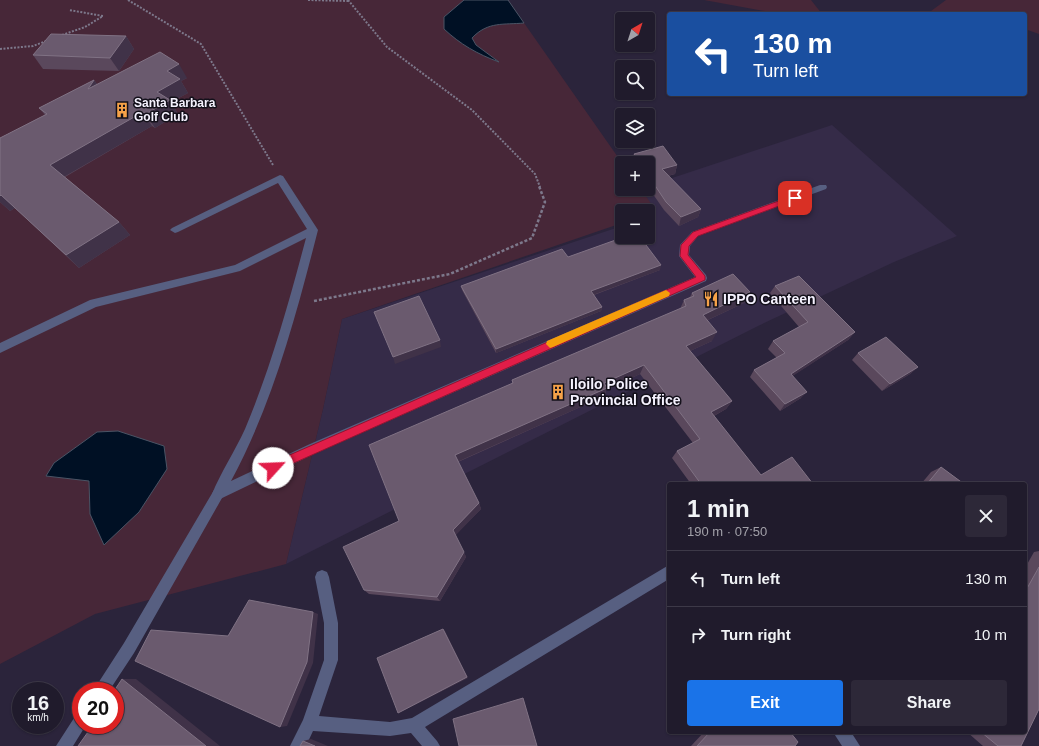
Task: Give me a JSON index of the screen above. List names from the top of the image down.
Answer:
{
  "places": {
    "building": ["Santa Barbara Golf Club", "Iloilo Police Provincial Office"],
    "restaurant": ["IPPO Canteen"]
  },
  "north": "top right",
  "page": {
    "map_buttons": ["+", "−"],
    "turn": ["130 m", "Turn left"],
    "heading": ["1 min", "190 m · 07:50"],
    "list": [
      {
        "name": "Turn left",
        "value": "130 m"
      },
      {
        "name": "Turn right",
        "value": "10 m"
      }
    ],
    "buttons": ["Exit", "Share"],
    "speed": "16 km/h",
    "limit": "20"
  }
}
